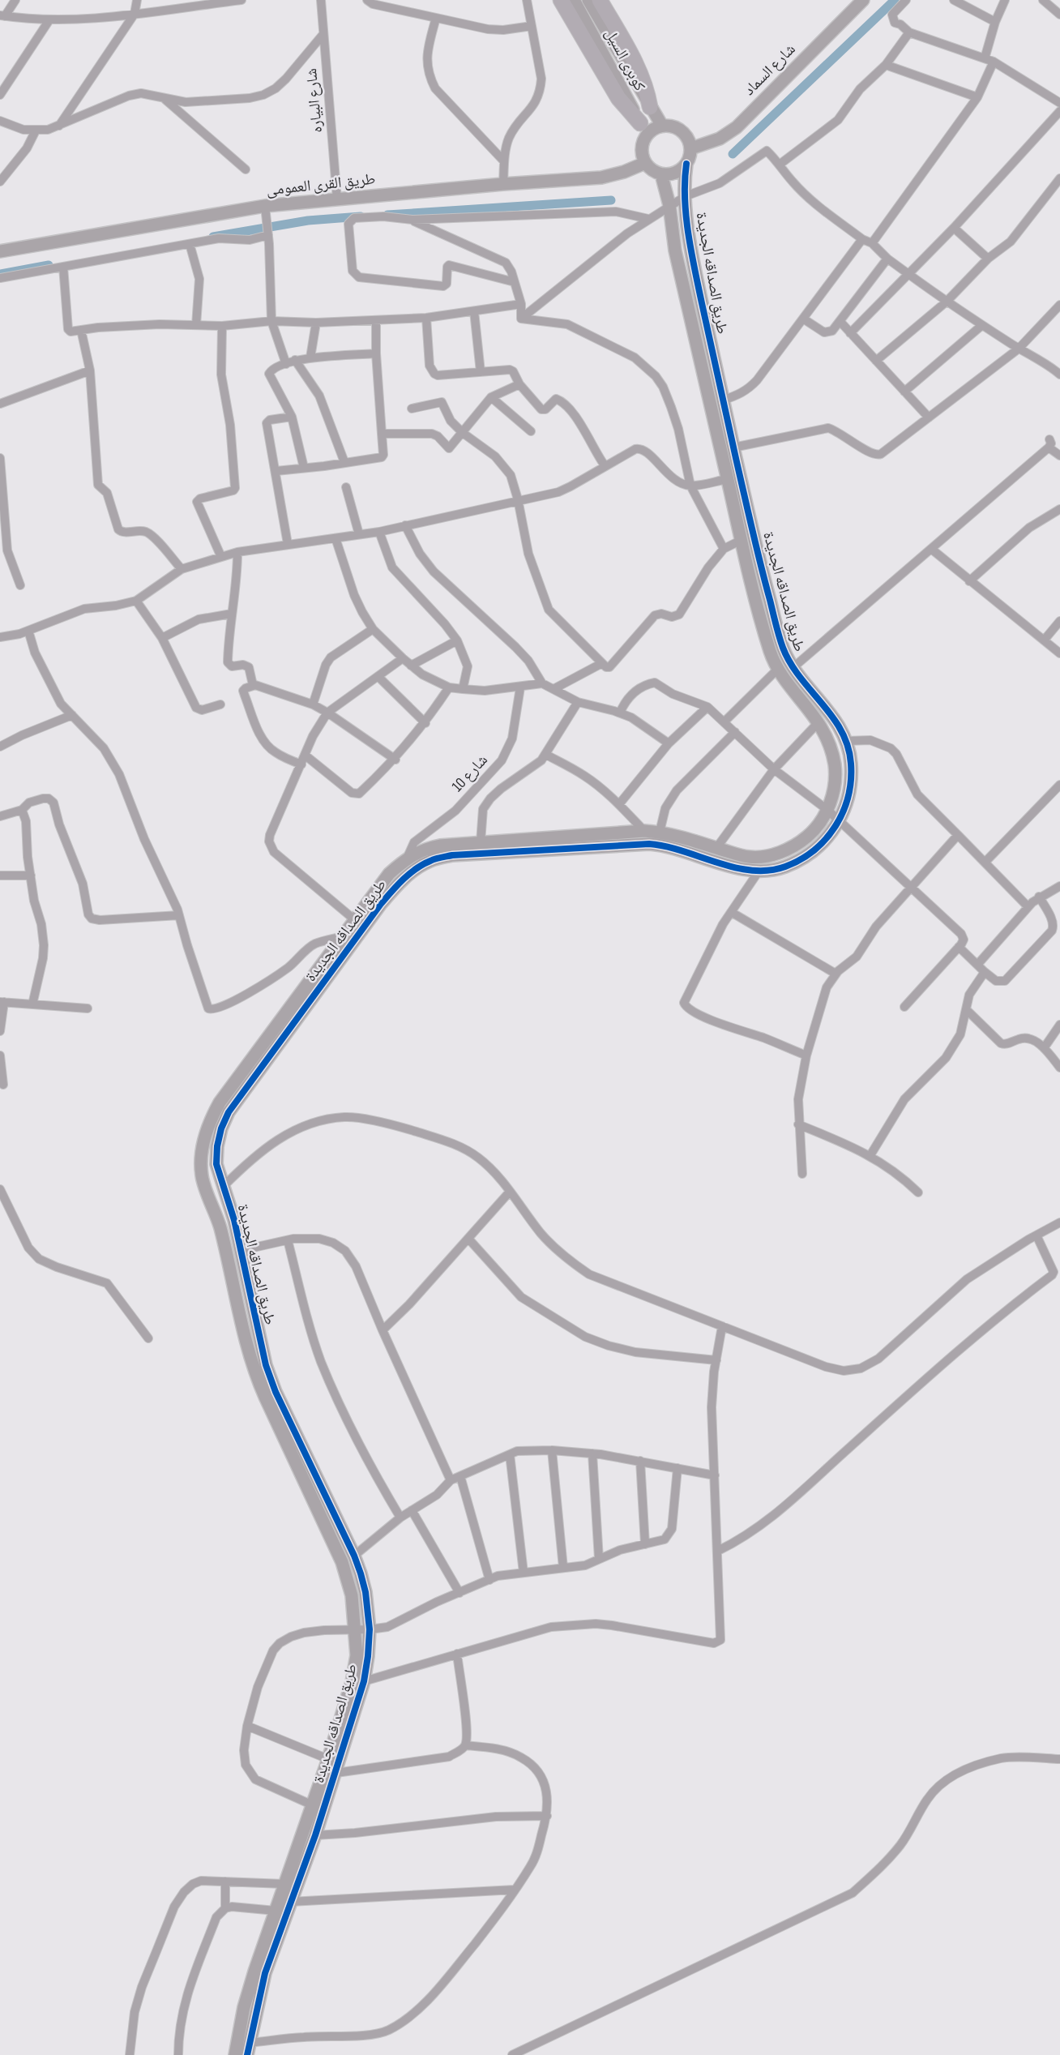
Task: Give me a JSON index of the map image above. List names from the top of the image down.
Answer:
{
  "streets": {
    "street": [
      "كوبرى السيل",
      "شارع السماد",
      "شارع البياره",
      "طريق القرى العمومى",
      "طريق الصداقه الجديدة",
      "شارع 10"
    ]
  },
  "crossings": [
    ["كوبرى السيل", "شارع السماد"],
    ["كوبرى السيل", "طريق القرى العمومى"],
    ["كوبرى السيل", "طريق الصداقه الجديدة"],
    ["شارع السماد", "طريق القرى العمومى"],
    ["شارع السماد", "طريق الصداقه الجديدة"],
    ["شارع البياره", "طريق القرى العمومى"],
    ["طريق القرى العمومى", "طريق الصداقه الجديدة"],
    ["طريق الصداقه الجديدة", "شارع 10"]
  ]
}
